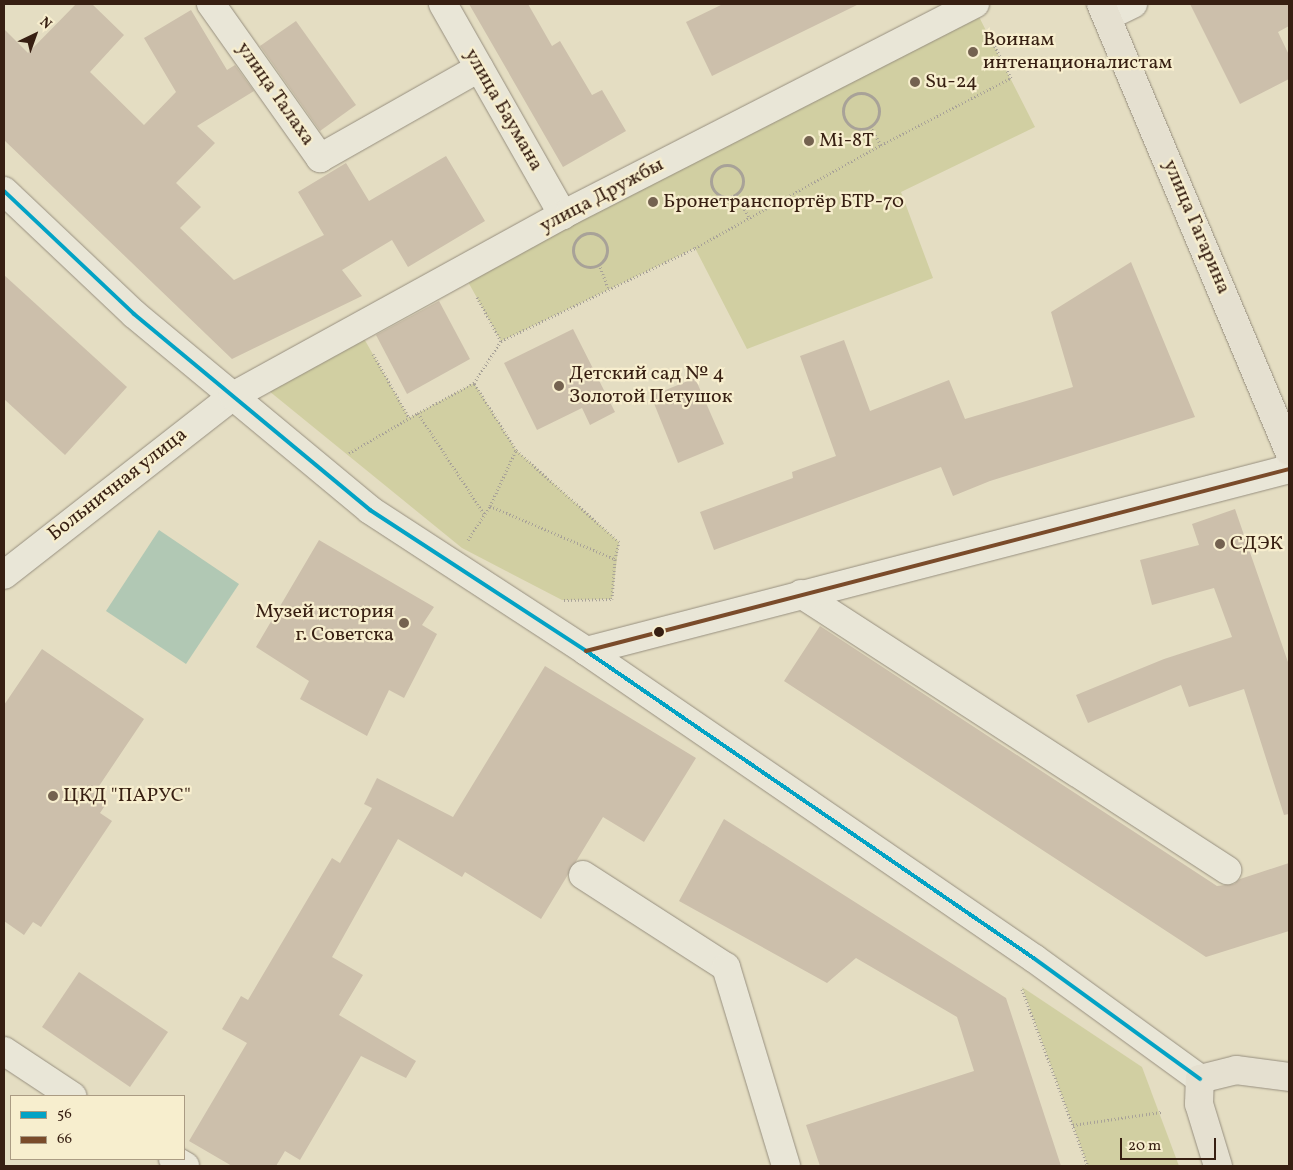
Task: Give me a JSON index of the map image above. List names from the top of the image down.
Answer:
{
  "streets": {
    "main road": ["улица Гагарина"],
    "street": [
      "улица Талаха",
      "улица Баумана",
      "улица Дружбы",
      "Больничная улица"
    ]
  },
  "crossings": [
    ["улица Талаха", "улица Баумана"],
    ["улица Баумана", "улица Дружбы"],
    ["улица Дружбы", "Больничная улица"]
  ],
  "places": [
    "Воинам интенационалистам",
    "Su-24",
    "Mi-8T",
    "Бронетранспортёр БТР-70",
    "Детский сад № 4 Золотой Петушок",
    "СДЭК",
    "Музей история г. Советска",
    "ЦКД \"ПАРУС\""
  ],
  "lines": ["transit line 56", "transit line 66"],
  "legend": ["56", "66"],
  "scale_bar": "20 m",
  "north": "top right"
}
